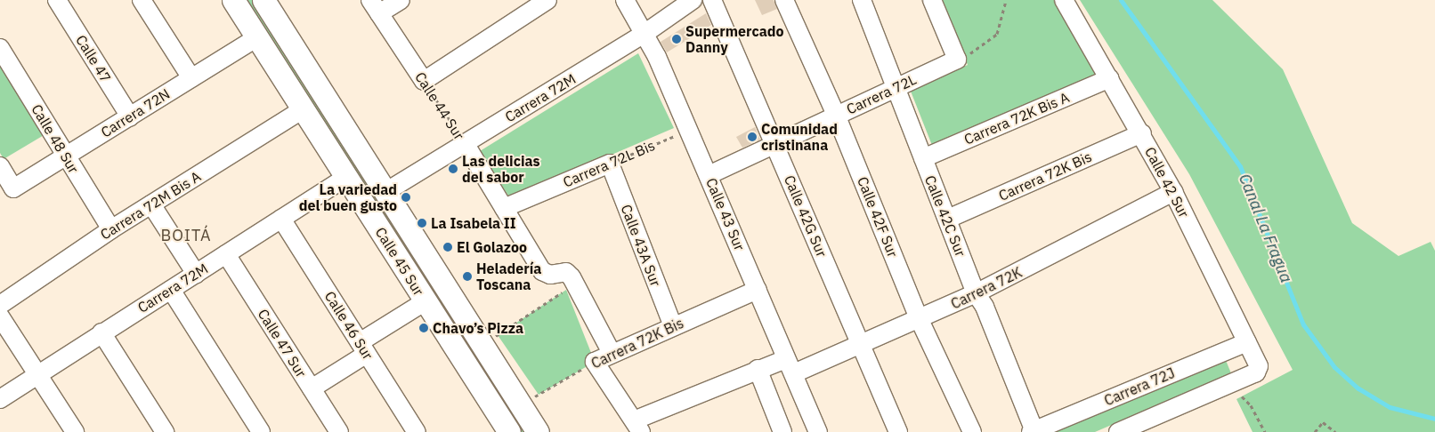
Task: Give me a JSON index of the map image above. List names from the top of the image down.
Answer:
{
  "streets": {
    "street": [
      "Calle 47",
      "Carrera 72L",
      "Carrera 72M",
      "Calle 44 Sur",
      "Carrera 72N",
      "Carrera 72K Bis A",
      "Calle 48 Sur",
      "Carrera 72L Bis",
      "Carrera 72K Bis",
      "Calle 42 Sur",
      "Carrera 72M Bis A",
      "Calle 43 Sur",
      "Calle 42G Sur",
      "Calle 42C Sur",
      "Calle 42F Sur",
      "Calle 43A Sur",
      "Calle 45 Sur",
      "Carrera 72K",
      "Calle 46 Sur",
      "Calle 47 Sur",
      "Carrera 72J"
    ]
  },
  "crossings": [
    ["Calle 47", "Carrera 72N"],
    ["Carrera 72L", "Calle 43 Sur"],
    ["Carrera 72L", "Calle 42G Sur"],
    ["Carrera 72L", "Calle 42C Sur"],
    ["Carrera 72L", "Calle 42F Sur"],
    ["Carrera 72M", "Calle 44 Sur"],
    ["Carrera 72M", "Calle 43 Sur"],
    ["Carrera 72M", "Calle 45 Sur"],
    ["Carrera 72M", "Calle 46 Sur"],
    ["Carrera 72M", "Calle 47 Sur"],
    ["Calle 44 Sur", "Carrera 72L Bis"],
    ["Calle 44 Sur", "Carrera 72K Bis"],
    ["Carrera 72N", "Calle 48 Sur"],
    ["Carrera 72N", "Calle 45 Sur"],
    ["Carrera 72K Bis A", "Calle 42 Sur"],
    ["Carrera 72K Bis A", "Calle 42C Sur"],
    ["Calle 48 Sur", "Carrera 72M Bis A"],
    ["Carrera 72L Bis", "Calle 43 Sur"],
    ["Carrera 72L Bis", "Calle 43A Sur"],
    ["Carrera 72K Bis", "Calle 42 Sur"],
    ["Carrera 72K Bis", "Calle 43 Sur"],
    ["Carrera 72K Bis", "Calle 42C Sur"],
    ["Carrera 72K Bis", "Calle 43A Sur"],
    ["Carrera 72K Bis", "Calle 45 Sur"],
    ["Calle 42 Sur", "Carrera 72K"],
    ["Calle 42 Sur", "Carrera 72J"],
    ["Carrera 72M Bis A", "Calle 45 Sur"],
    ["Calle 43 Sur", "Carrera 72K"],
    ["Calle 42G Sur", "Carrera 72K"],
    ["Calle 42C Sur", "Carrera 72K"],
    ["Calle 42C Sur", "Carrera 72J"],
    ["Calle 42F Sur", "Carrera 72K"]
  ],
  "districts": ["BOITÁ"],
  "water": ["Canal La Fragua"],
  "places": [
    "Supermercado Danny",
    "Comunidad cristinana",
    "Las delicias del sabor",
    "La variedad del buen gusto",
    "La Isabela II",
    "El Golazoo",
    "Heladería Toscana",
    "Chavo’s Pizza"
  ]
}
